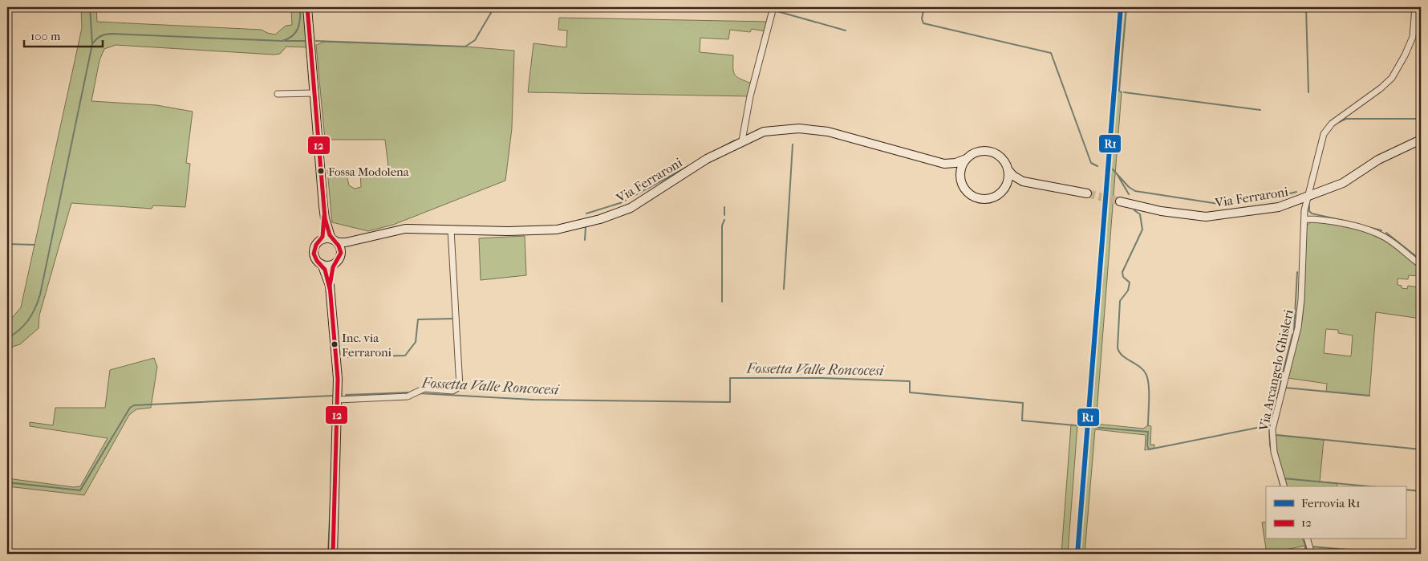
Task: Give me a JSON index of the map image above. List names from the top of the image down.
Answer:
{
  "streets": {
    "main road": ["Via Ferraroni"],
    "street": ["Via Arcangelo Ghisleri"]
  },
  "crossings": [
    ["Via Ferraroni", "Via Arcangelo Ghisleri"]
  ],
  "water": ["Fossetta Valle Roncocesi"],
  "places": ["Fossa Modolena", "Inc. via Ferraroni"],
  "lines": ["rail line R1", "transit line 12"],
  "legend": ["Ferrovia R1", "12"],
  "scale_bar": "100 m"
}
